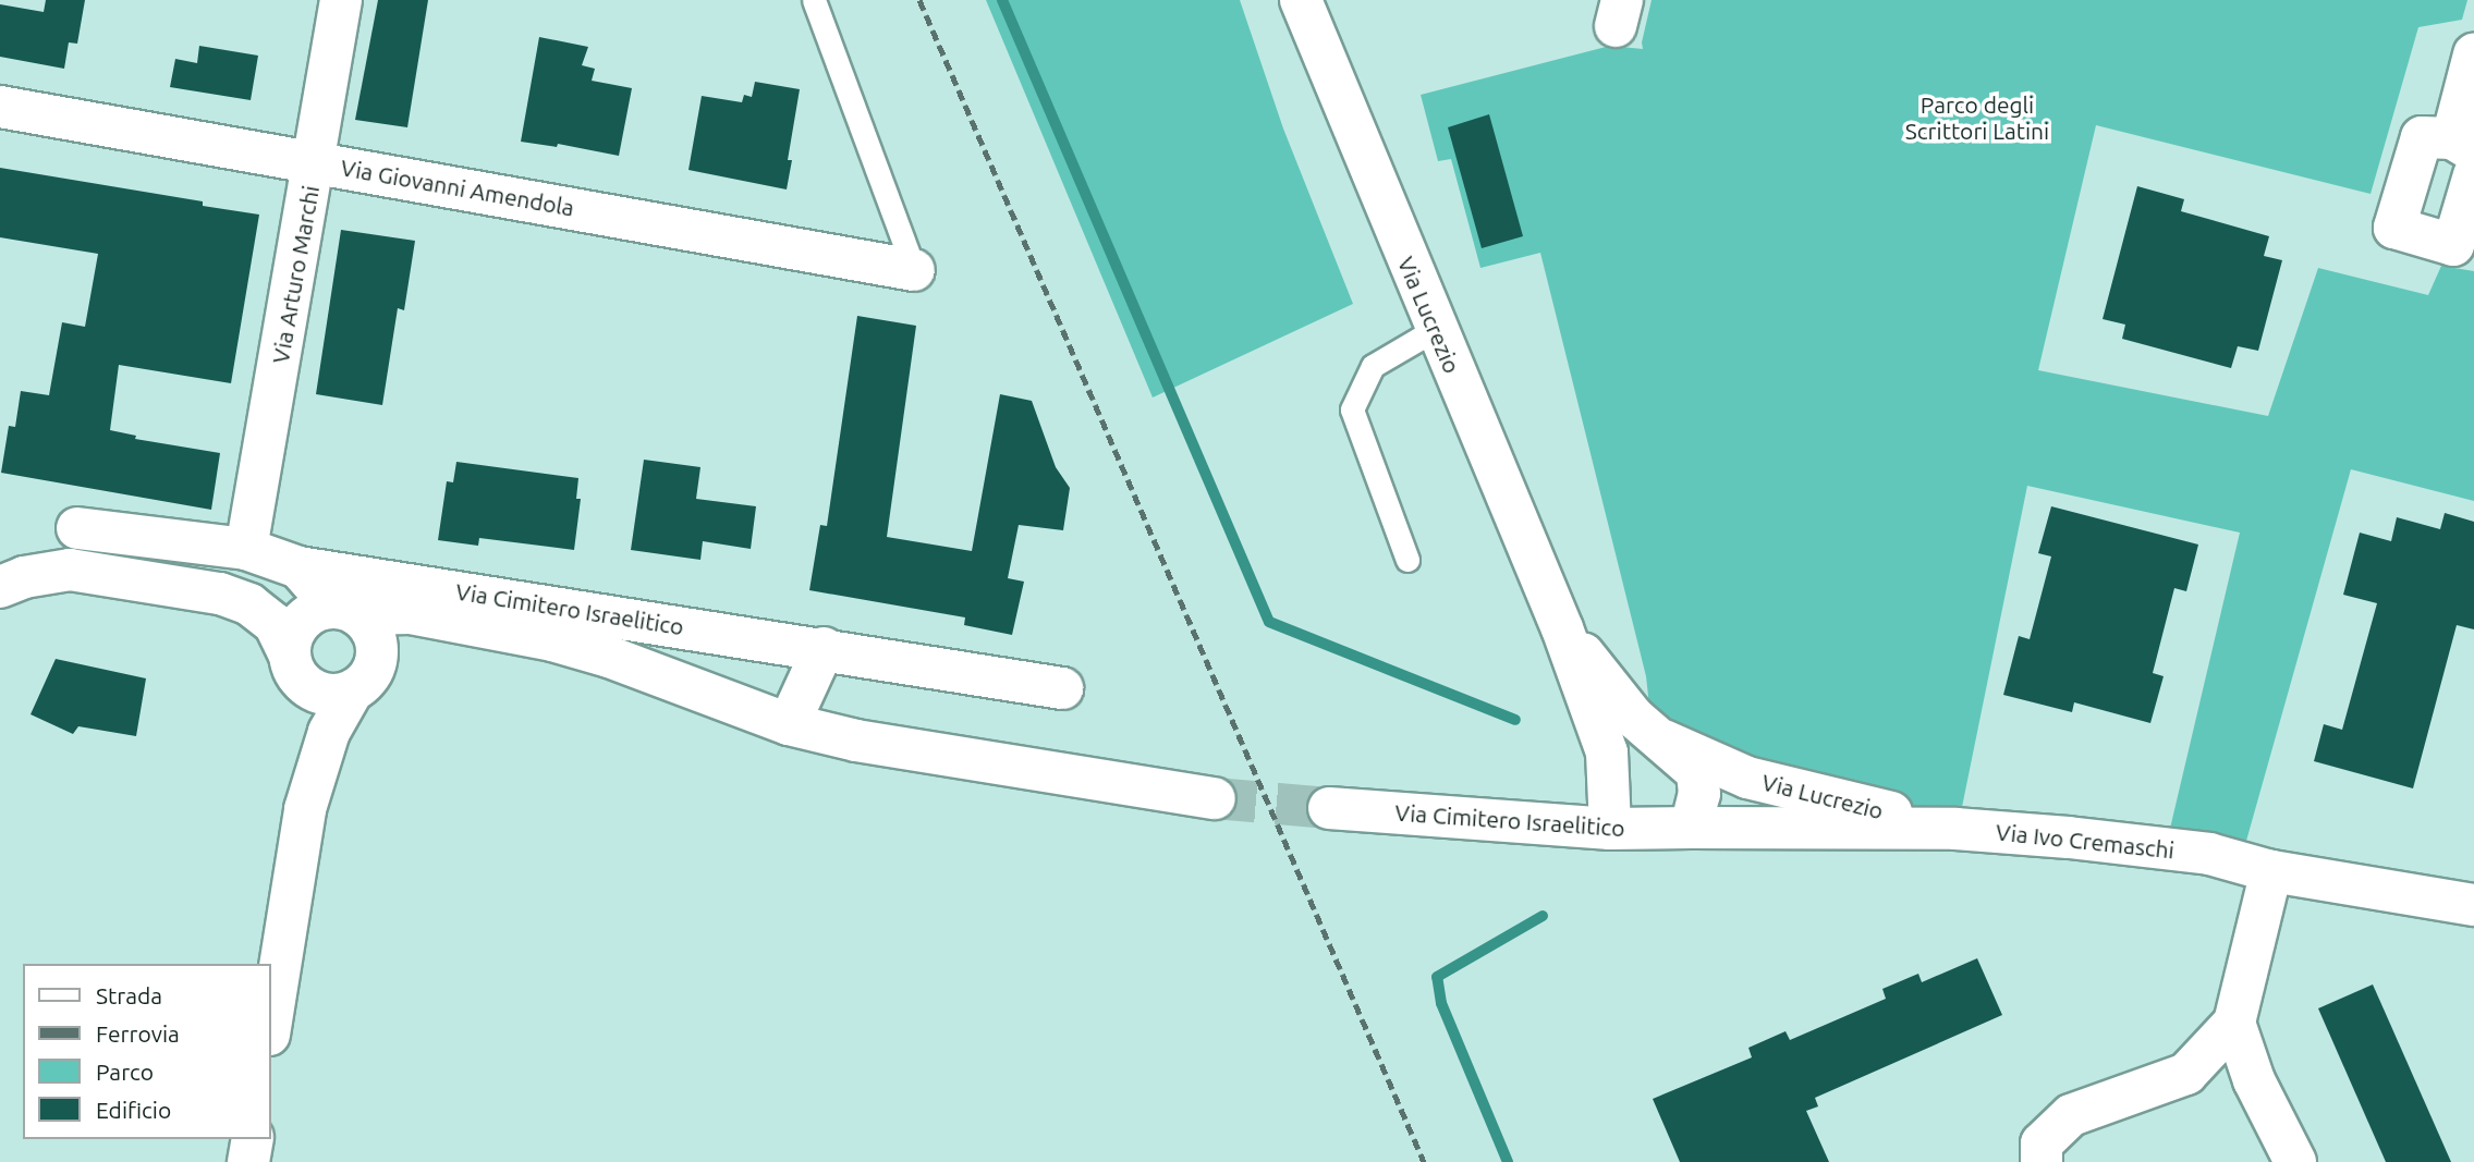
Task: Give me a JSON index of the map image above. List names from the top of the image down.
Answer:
{
  "streets": {
    "street": [
      "Via Giovanni Amendola",
      "Via Arturo Marchi",
      "Via Lucrezio",
      "Via Cimitero Israelitico",
      "Via Ivo Cremaschi"
    ]
  },
  "crossings": [
    ["Via Giovanni Amendola", "Via Arturo Marchi"],
    ["Via Arturo Marchi", "Via Cimitero Israelitico"],
    ["Via Lucrezio", "Via Cimitero Israelitico"],
    ["Via Lucrezio", "Via Ivo Cremaschi"],
    ["Via Cimitero Israelitico", "Via Ivo Cremaschi"]
  ],
  "parks": ["Parco degli Scrittori Latini"],
  "legend": [
    "Strada",
    "Ferrovia",
    "Parco",
    "Edificio"
  ]
}
